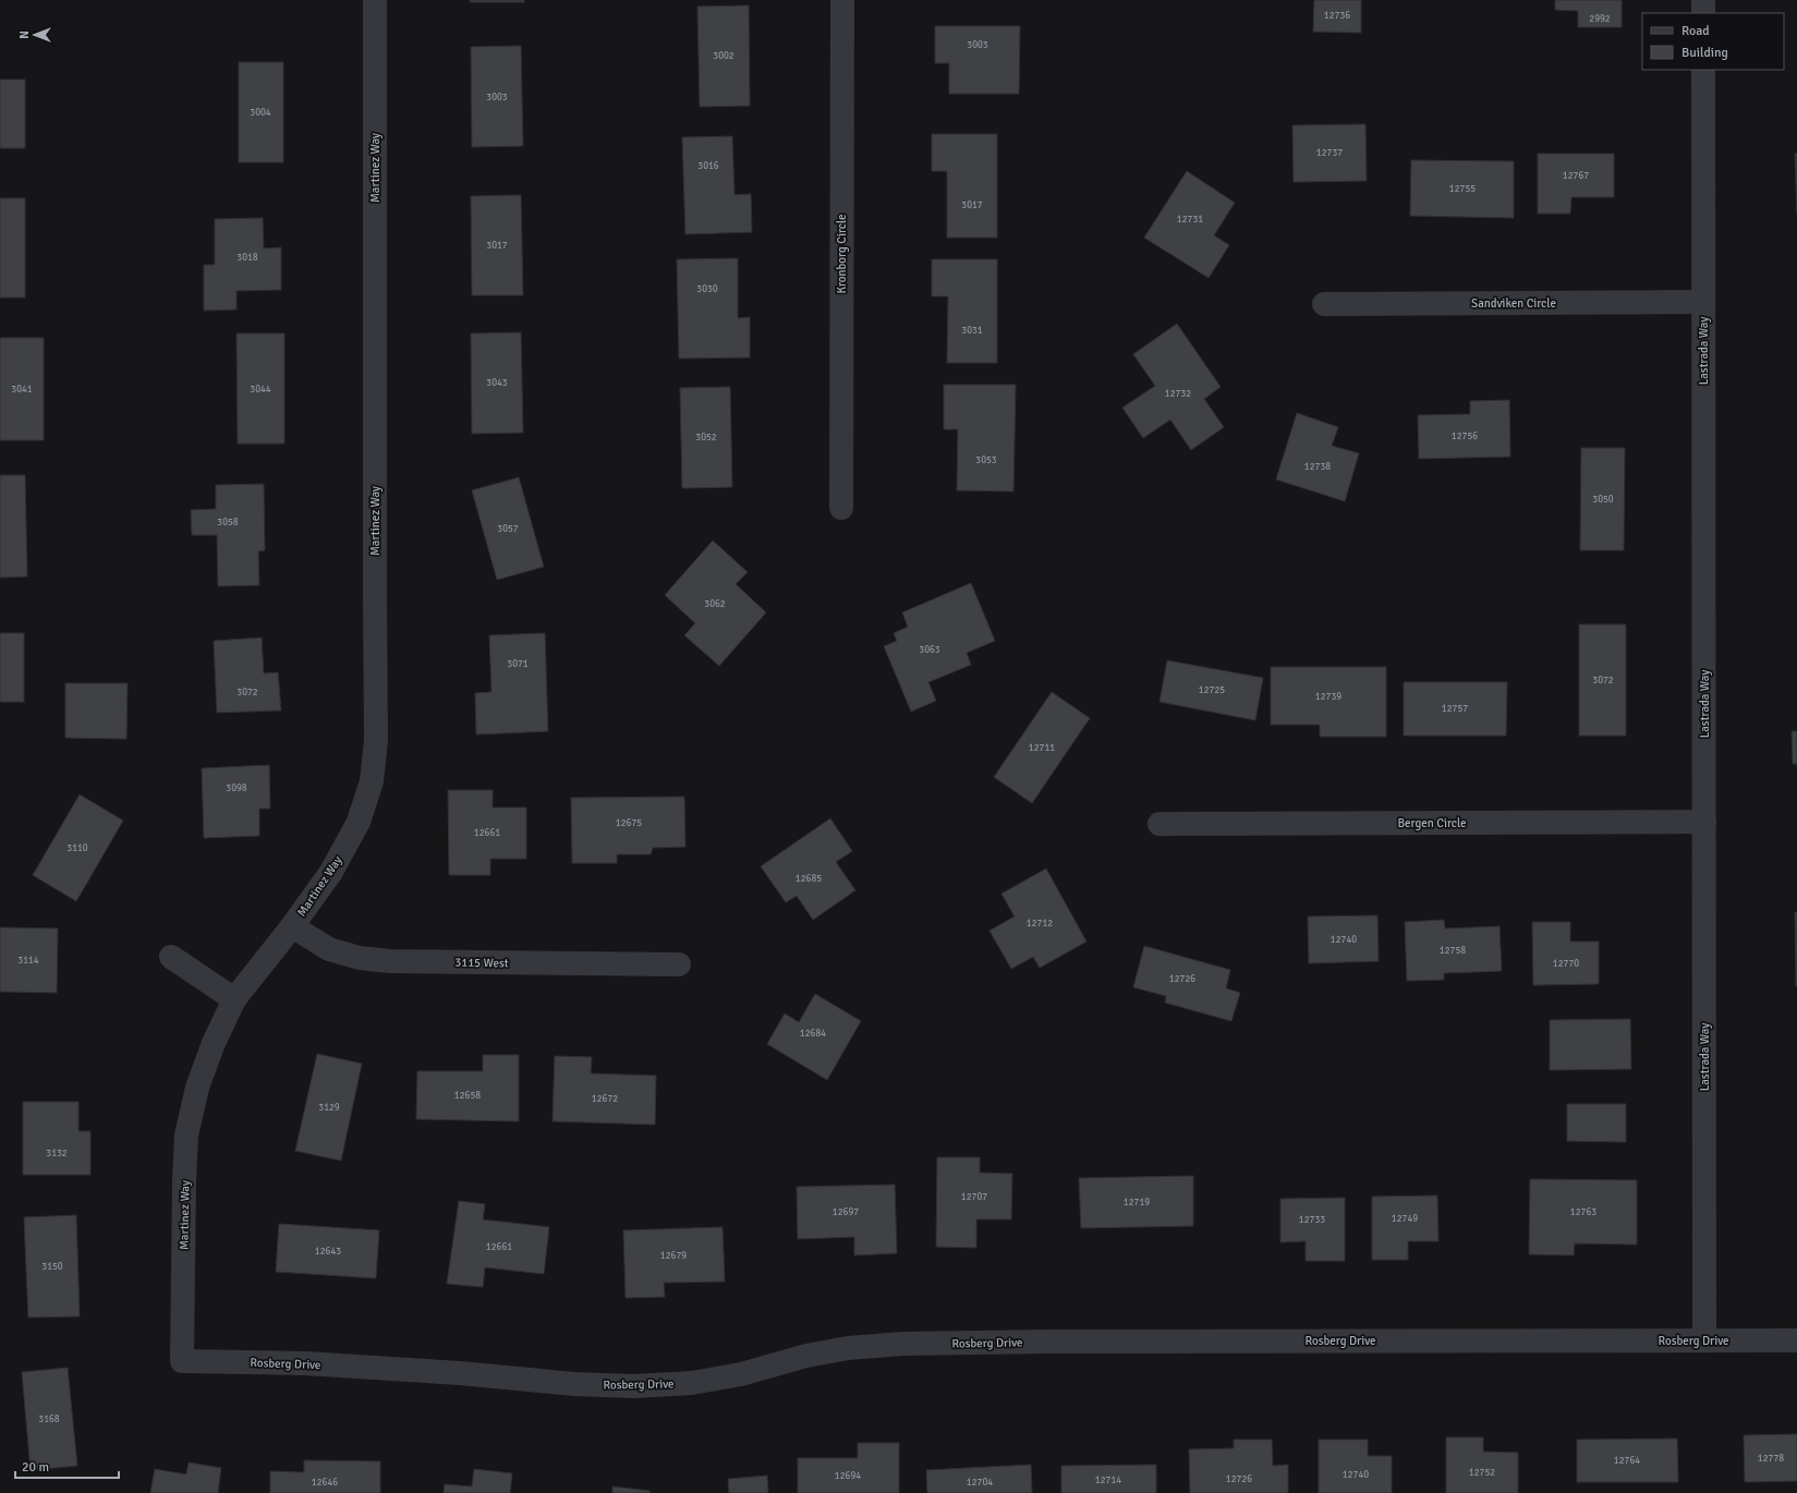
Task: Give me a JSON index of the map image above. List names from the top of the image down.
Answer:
{
  "streets": {
    "street": [
      "Martinez Way",
      "Kronborg Circle",
      "Sandviken Circle",
      "Lastrada Way",
      "Bergen Circle",
      "3115 West",
      "Rosberg Drive"
    ]
  },
  "crossings": [
    ["Martinez Way", "3115 West"],
    ["Martinez Way", "Rosberg Drive"],
    ["Sandviken Circle", "Lastrada Way"],
    ["Lastrada Way", "Bergen Circle"],
    ["Lastrada Way", "Rosberg Drive"]
  ],
  "house_numbers": [
    "12736",
    "2992",
    "3003",
    "3002",
    "3003",
    "3004",
    "12737",
    "3016",
    "12767",
    "12755",
    "3017",
    "12731",
    "3017",
    "3018",
    "3030",
    "3031",
    "3043",
    "3041",
    "3044",
    "12732",
    "12756",
    "3052",
    "3053",
    "12738",
    "3050",
    "3058",
    "3057",
    "3062",
    "3063",
    "3071",
    "3072",
    "12725",
    "3072",
    "12739",
    "12757",
    "12711",
    "3098",
    "12675",
    "12661",
    "3110",
    "12685",
    "12712",
    "12740",
    "12758",
    "3114",
    "12770",
    "12726",
    "12684",
    "12658",
    "12672",
    "3129",
    "3132",
    "12707",
    "12719",
    "12697",
    "12763",
    "12749",
    "12733",
    "12661",
    "12643",
    "12679",
    "3150",
    "3168",
    "12778",
    "12764",
    "12752",
    "12740",
    "12694",
    "12726",
    "12714",
    "12646",
    "12704"
  ],
  "legend": ["Road", "Building"],
  "scale_bar": "20 m",
  "north": "left"
}
